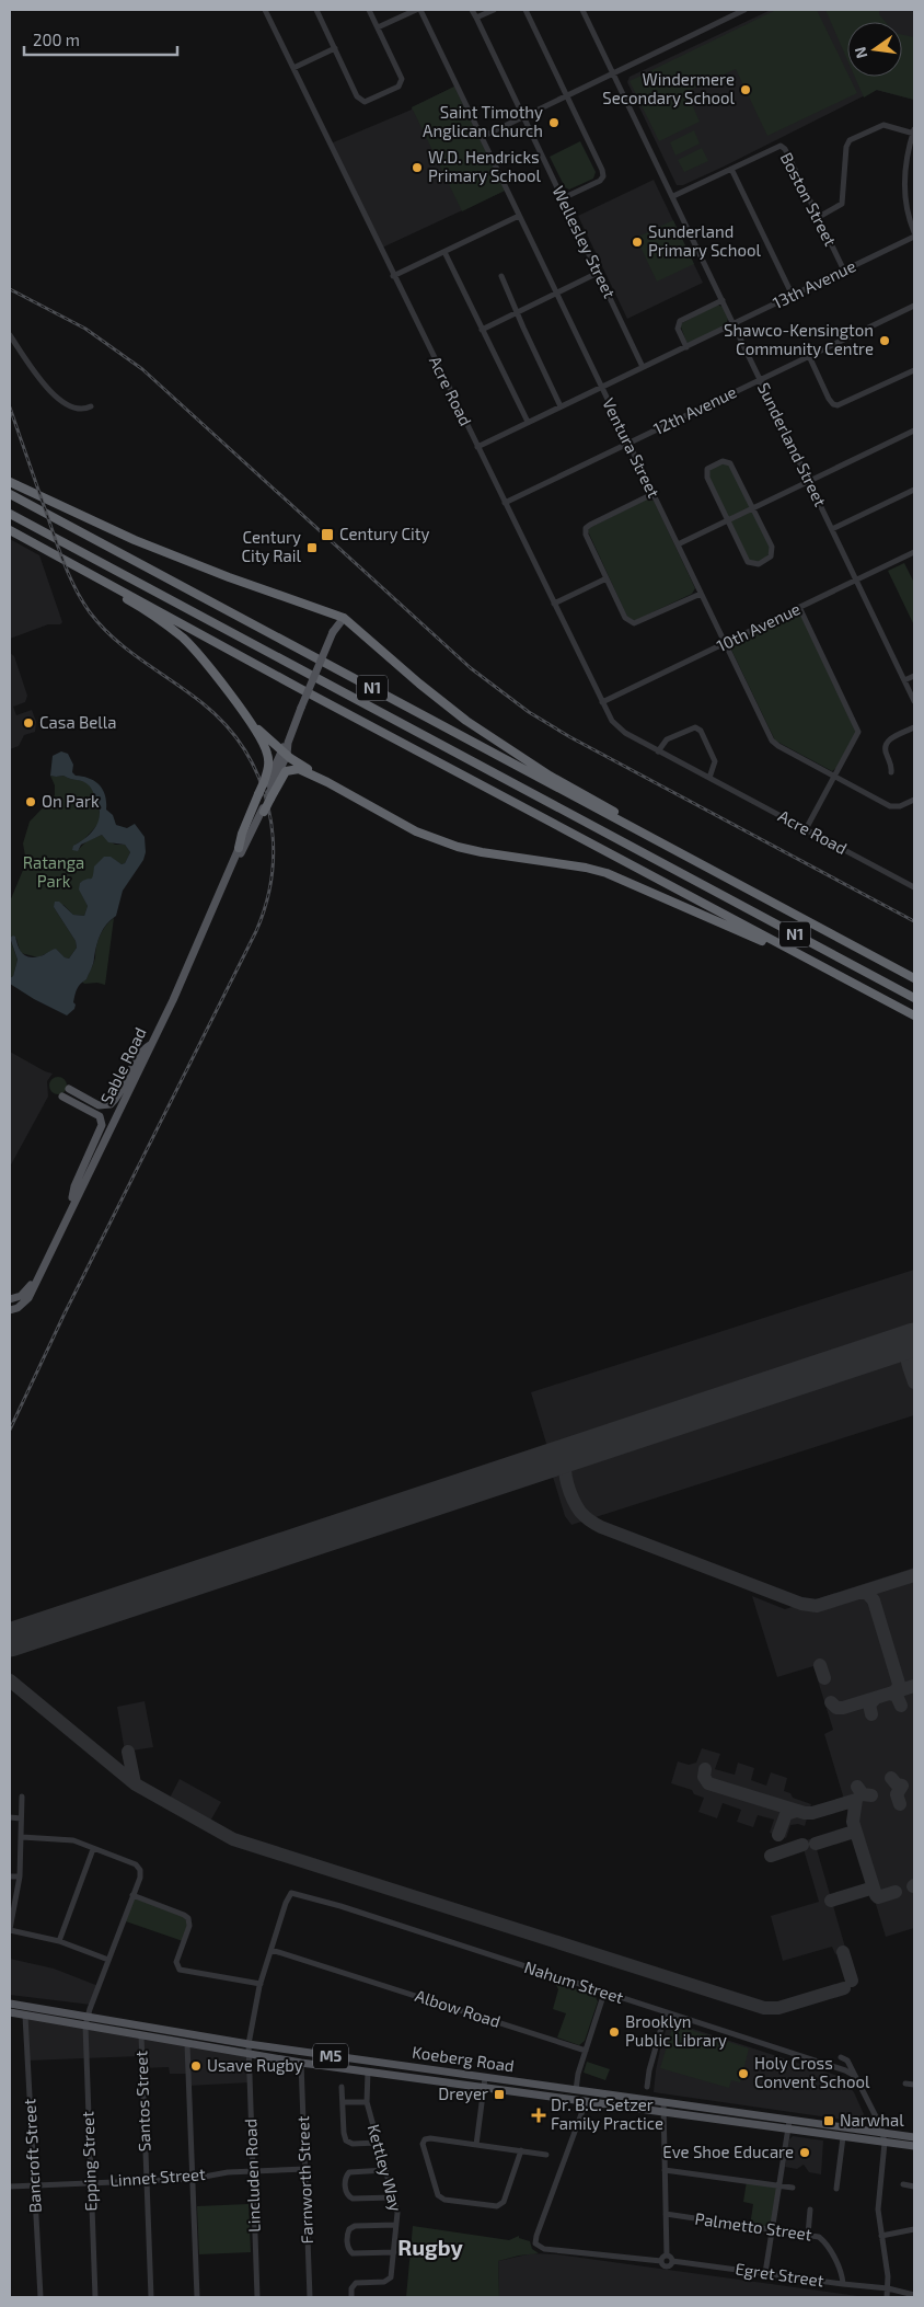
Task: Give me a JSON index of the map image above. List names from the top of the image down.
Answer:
{
  "streets": {
    "highway": ["N1"],
    "main road": ["Sable Road", "M5", "Koeberg Road"],
    "street": [
      "Boston Street",
      "Wellesley Street",
      "13th Avenue",
      "Acre Road",
      "12th Avenue",
      "Sunderland Street",
      "Ventura Street",
      "10th Avenue",
      "Nahum Street",
      "Albow Road",
      "Santos Street",
      "Bancroft Street",
      "Epping Street",
      "Kettley Way",
      "Lincluden Road",
      "Linnet Street",
      "Farnworth Street",
      "Palmetto Street",
      "Egret Street"
    ]
  },
  "crossings": [
    ["Boston Street", "13th Avenue"],
    ["Boston Street", "Sunderland Street"],
    ["Wellesley Street", "13th Avenue"],
    ["13th Avenue", "Acre Road"],
    ["13th Avenue", "Sunderland Street"],
    ["13th Avenue", "Ventura Street"],
    ["Acre Road", "12th Avenue"],
    ["Acre Road", "10th Avenue"],
    ["12th Avenue", "Sunderland Street"],
    ["12th Avenue", "Ventura Street"],
    ["Sunderland Street", "10th Avenue"],
    ["Ventura Street", "10th Avenue"],
    ["Nahum Street", "Lincluden Road"],
    ["Albow Road", "Lincluden Road"],
    ["Koeberg Road", "Santos Street"],
    ["Koeberg Road", "Bancroft Street"],
    ["Koeberg Road", "Epping Street"],
    ["Koeberg Road", "Kettley Way"],
    ["Koeberg Road", "Lincluden Road"],
    ["Koeberg Road", "Farnworth Street"],
    ["Santos Street", "Linnet Street"],
    ["Bancroft Street", "Linnet Street"],
    ["Epping Street", "Linnet Street"],
    ["Lincluden Road", "Linnet Street"],
    ["Linnet Street", "Farnworth Street"],
    ["Palmetto Street", "Egret Street"]
  ],
  "districts": ["Rugby"],
  "parks": ["Ratanga Park"],
  "places": {
    "other": [
      "Windermere Secondary School",
      "Saint Timothy Anglican Church",
      "W.D. Hendricks Primary School",
      "Sunderland Primary School",
      "Shawco-Kensington Community Centre",
      "Casa Bella",
      "On Park",
      "Brooklyn Public Library",
      "Usave Rugby",
      "Holy Cross Convent School",
      "Eve Shoe Educare"
    ],
    "transit": [
      "Century City",
      "Century City Rail",
      "Dreyer",
      "Narwhal"
    ],
    "health": ["Dr. B.C. Setzer Family Practice"]
  },
  "scale_bar": "200 m",
  "north": "left"
}
